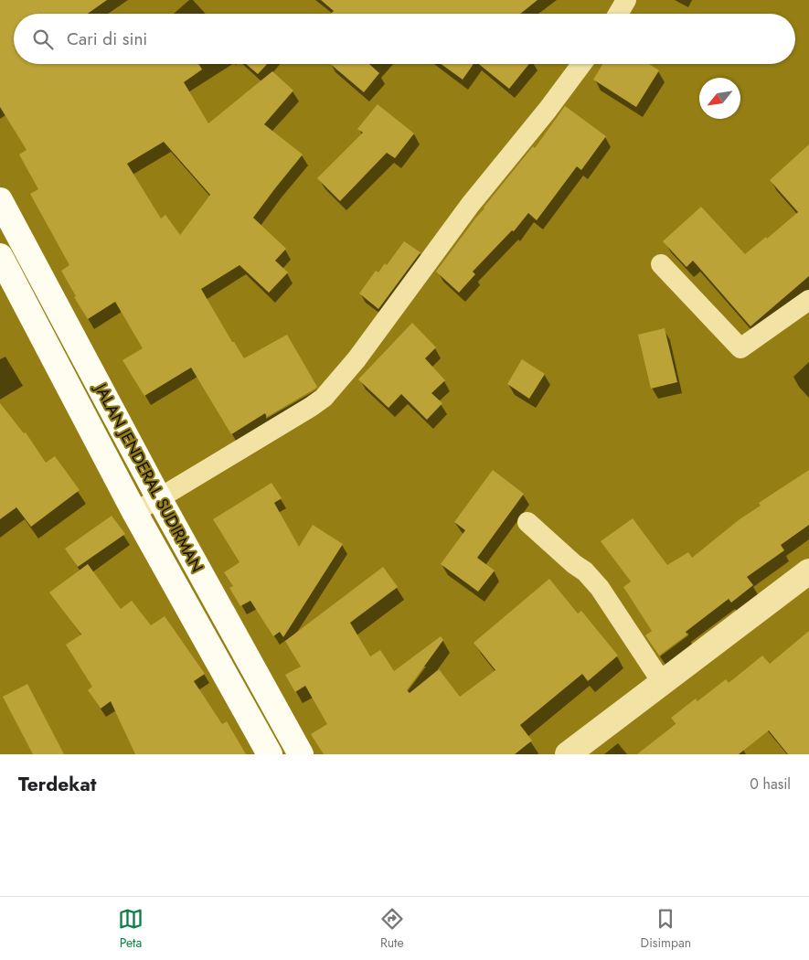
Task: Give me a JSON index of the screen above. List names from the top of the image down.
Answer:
{
  "streets": {
    "main road": ["JALAN JENDERAL SUDIRMAN"]
  },
  "north": "bottom left",
  "page": {
    "search": "Cari di sini",
    "heading": ["Terdekat", "0 hasil"],
    "nav": ["Peta", "Rute", "Disimpan"]
  }
}
